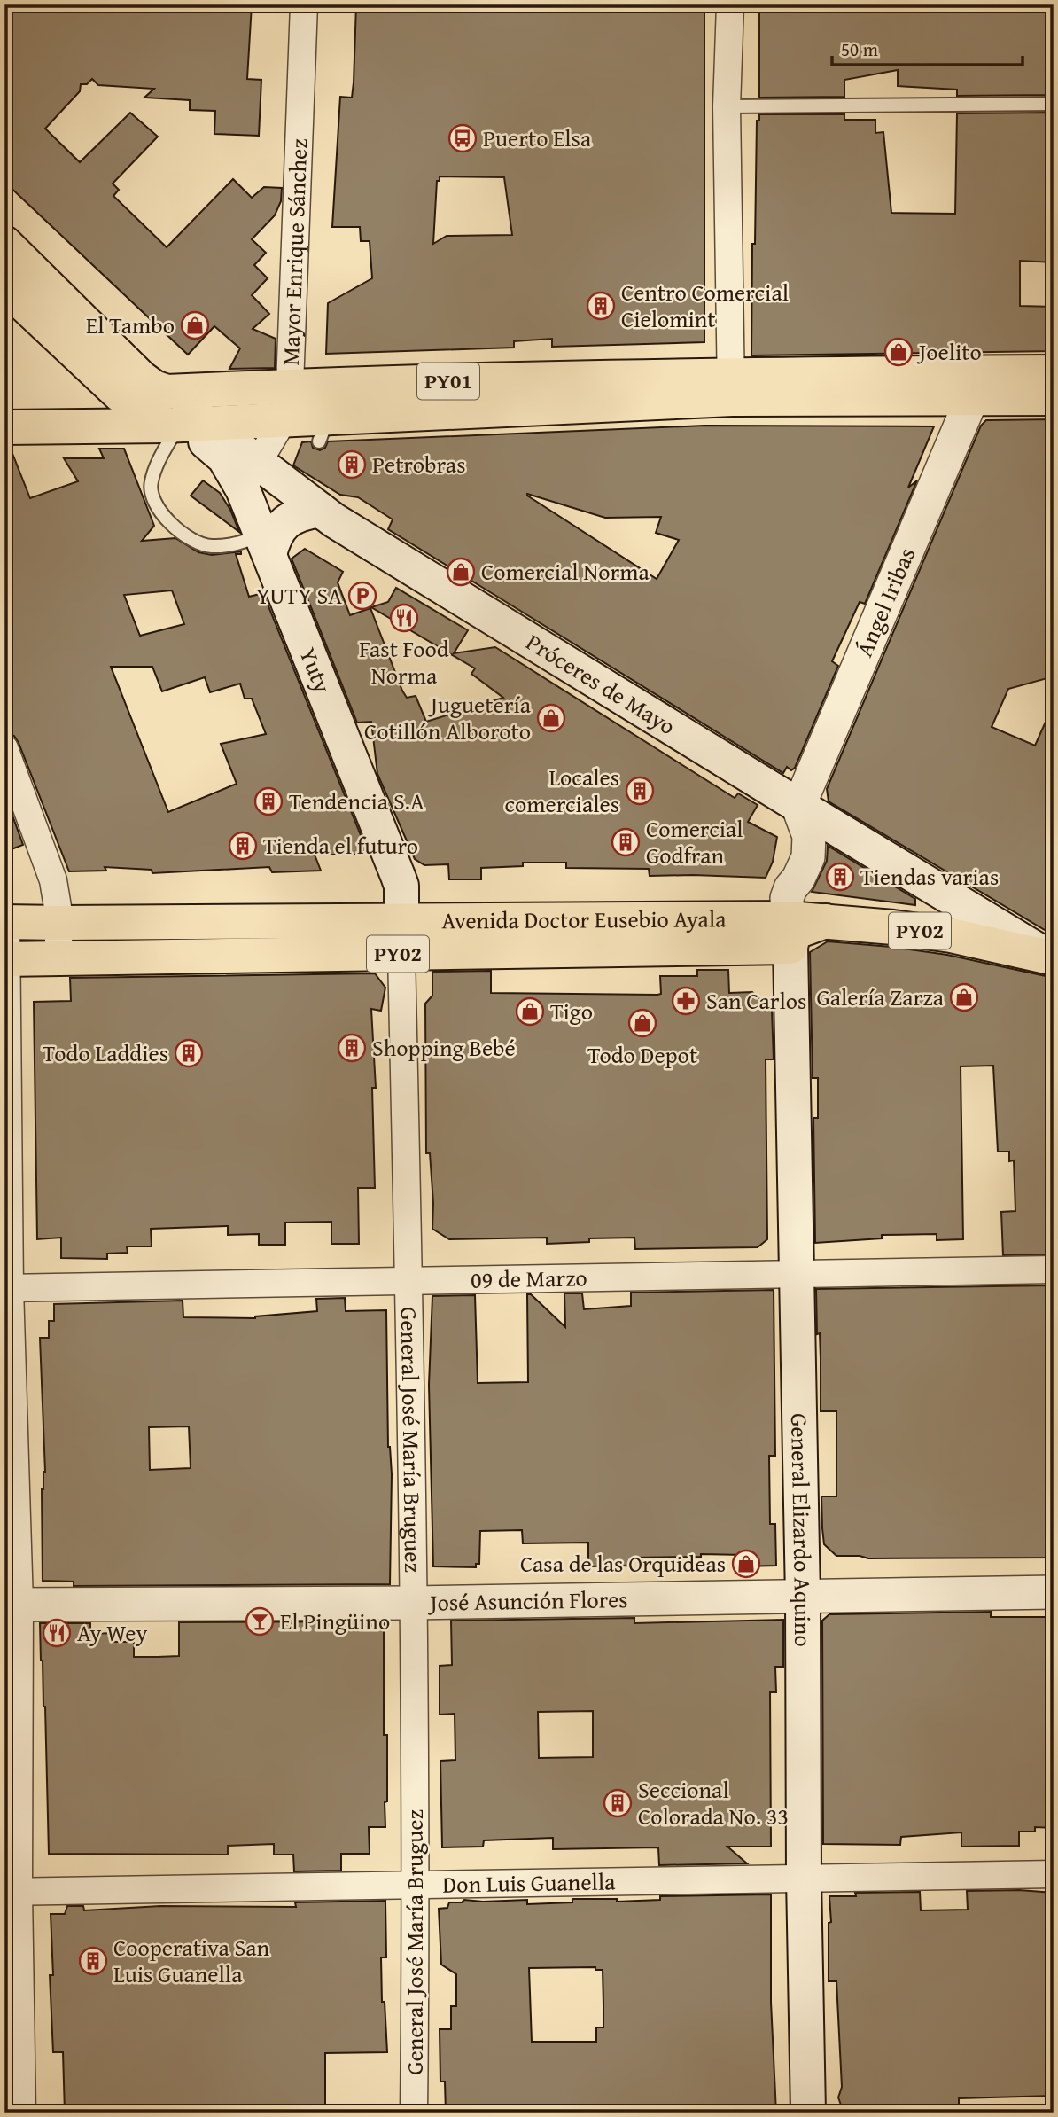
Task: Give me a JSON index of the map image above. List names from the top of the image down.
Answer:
{
  "streets": {
    "main road": [
      "PY01",
      "Yuty",
      "Próceres de Mayo",
      "Avenida Doctor Eusebio Ayala",
      "PY02",
      "General Elizardo Aquino"
    ],
    "street": [
      "Mayor Enrique Sánchez",
      "Ángel Iribas",
      "09 de Marzo",
      "General José María Bruguez",
      "José Asunción Flores",
      "Don Luis Guanella"
    ]
  },
  "crossings": [
    ["Mayor Enrique Sánchez", "PY01"],
    ["Mayor Enrique Sánchez", "Yuty"],
    ["Mayor Enrique Sánchez", "Próceres de Mayo"],
    ["PY01", "Ángel Iribas"],
    ["PY01", "Próceres de Mayo"],
    ["Ángel Iribas", "Próceres de Mayo"],
    ["Yuty", "Próceres de Mayo"],
    ["Yuty", "Avenida Doctor Eusebio Ayala"],
    ["Yuty", "General José María Bruguez"],
    ["Próceres de Mayo", "Avenida Doctor Eusebio Ayala"],
    ["Avenida Doctor Eusebio Ayala", "General José María Bruguez"],
    ["Avenida Doctor Eusebio Ayala", "General Elizardo Aquino"],
    ["09 de Marzo", "General José María Bruguez"],
    ["09 de Marzo", "General Elizardo Aquino"],
    ["General José María Bruguez", "José Asunción Flores"],
    ["General José María Bruguez", "Don Luis Guanella"],
    ["General Elizardo Aquino", "José Asunción Flores"],
    ["General Elizardo Aquino", "Don Luis Guanella"]
  ],
  "places": {
    "bus stop": ["Puerto Elsa"],
    "building": [
      "Centro Comercial Cielomint",
      "Petrobras",
      "Locales comerciales",
      "Tendencia S.A",
      "Comercial Godfran",
      "Tienda el futuro",
      "Tiendas varias",
      "Shopping Bebé",
      "Todo Laddies",
      "Seccional Colorada No. 33",
      "Cooperativa San Luis Guanella"
    ],
    "shop": [
      "El Tambo",
      "Joelito",
      "Comercial Norma",
      "Juguetería Cotillón Alboroto",
      "Galería Zarza",
      "Tigo",
      "Todo Depot",
      "Casa de las Orquideas"
    ],
    "parking": ["YUTY SA"],
    "restaurant": ["Fast Food Norma", "Ay Wey"],
    "pharmacy": ["San Carlos"],
    "bar": ["El Pingüino"]
  },
  "scale_bar": "50 m"
}
